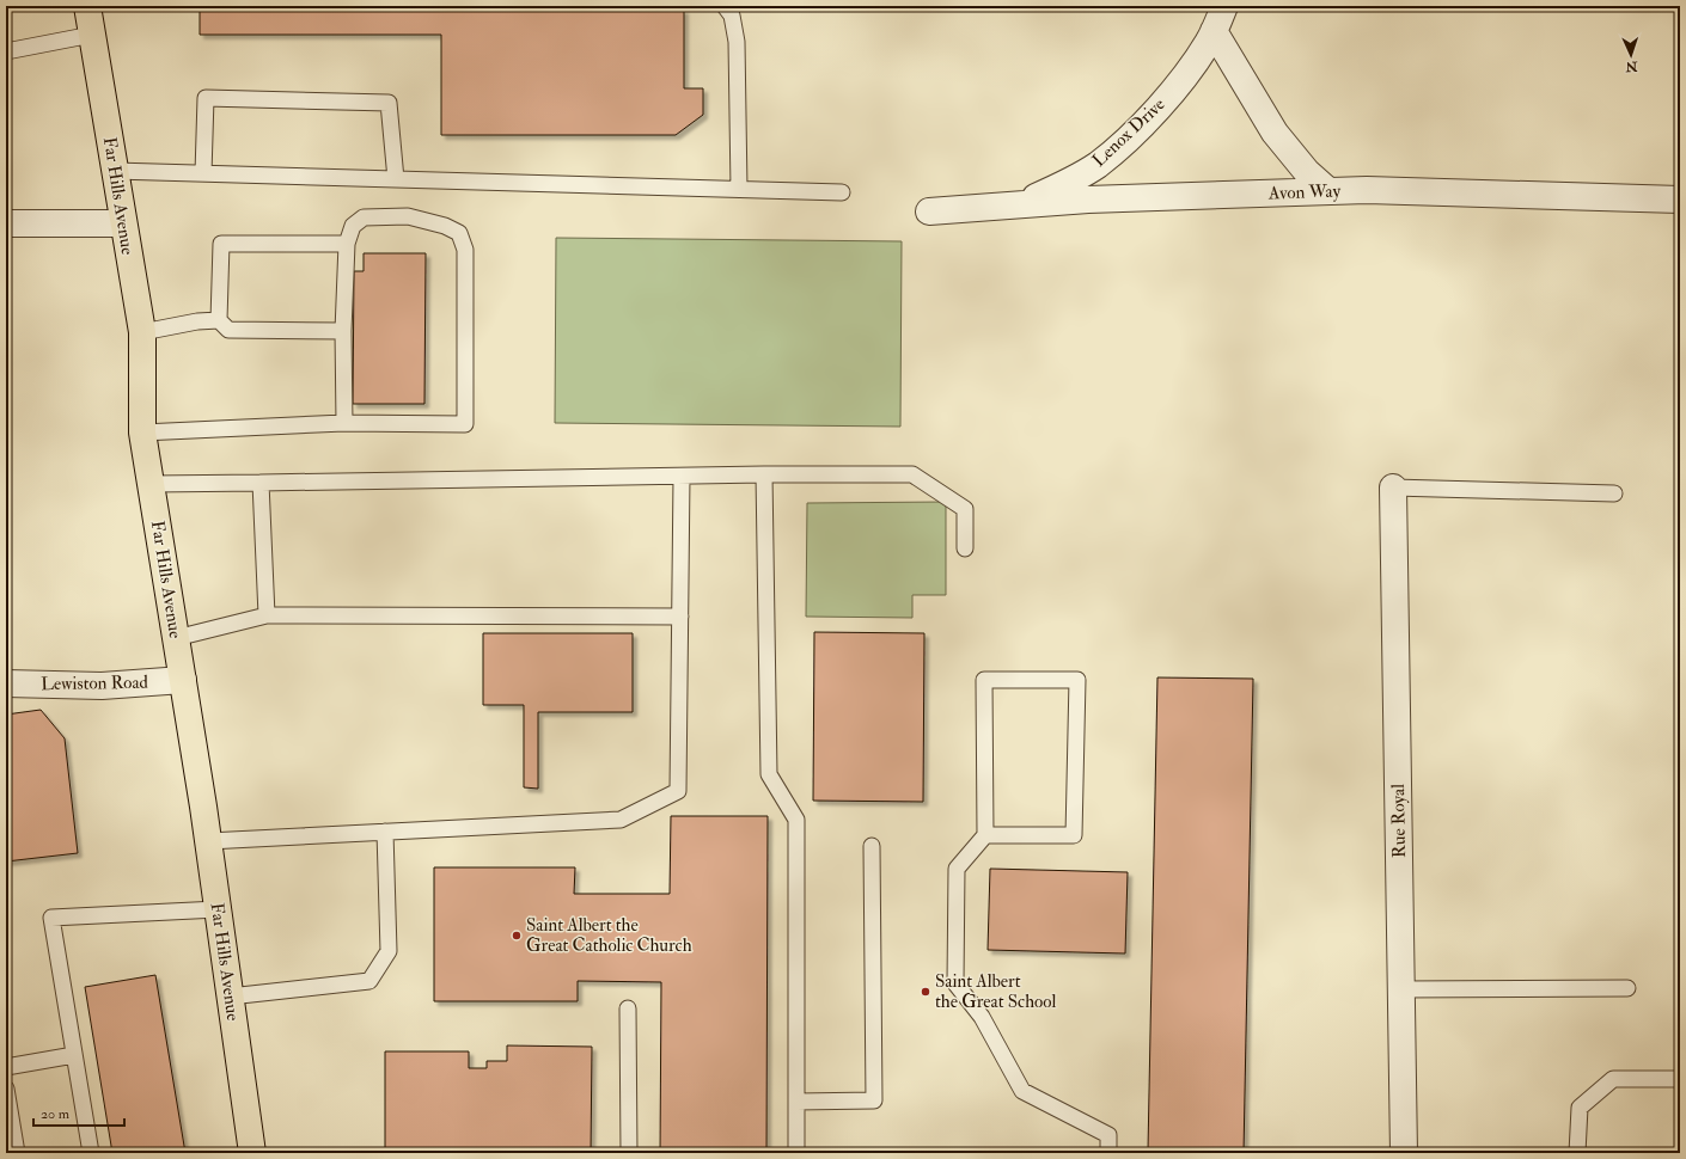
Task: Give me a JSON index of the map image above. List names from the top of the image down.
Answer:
{
  "streets": {
    "main road": ["Far Hills Avenue"],
    "street": [
      "Lenox Drive",
      "Avon Way",
      "Lewiston Road",
      "Rue Royal"
    ]
  },
  "crossings": [
    ["Lenox Drive", "Avon Way"],
    ["Far Hills Avenue", "Lewiston Road"]
  ],
  "places": ["Saint Albert the Great Catholic Church", "Saint Albert the Great School"],
  "scale_bar": "20 m",
  "north": "bottom"
}
